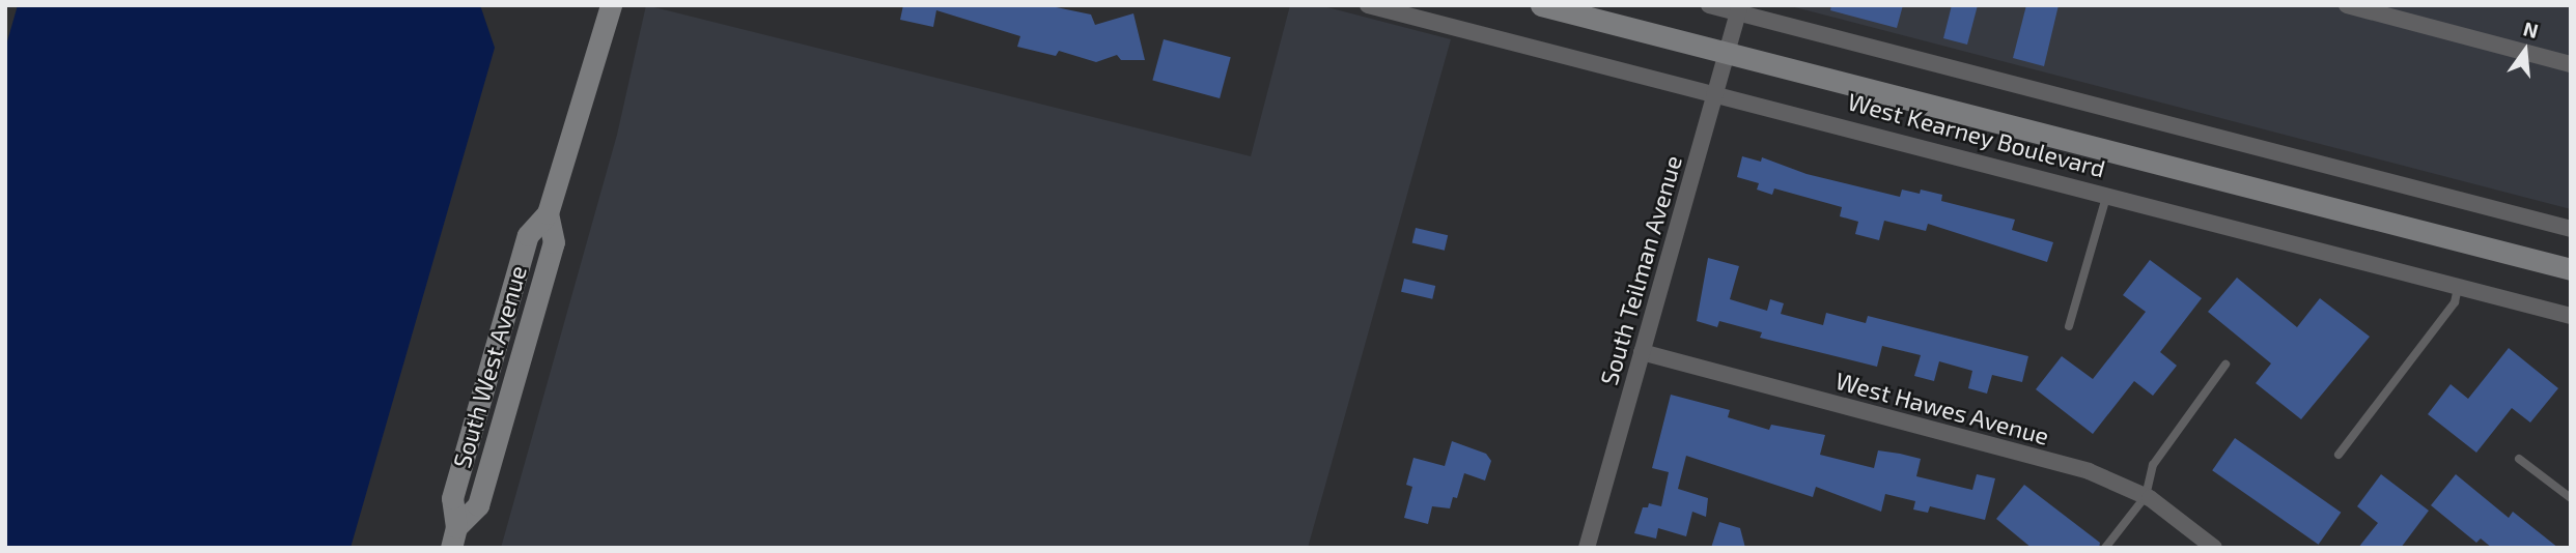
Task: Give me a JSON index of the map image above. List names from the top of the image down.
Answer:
{
  "streets": {
    "main road": ["West Kearney Boulevard", "South West Avenue"],
    "street": ["South Teilman Avenue", "West Hawes Avenue"]
  },
  "crossings": [
    ["West Kearney Boulevard", "South Teilman Avenue"],
    ["South Teilman Avenue", "West Hawes Avenue"]
  ],
  "north": "top"
}
